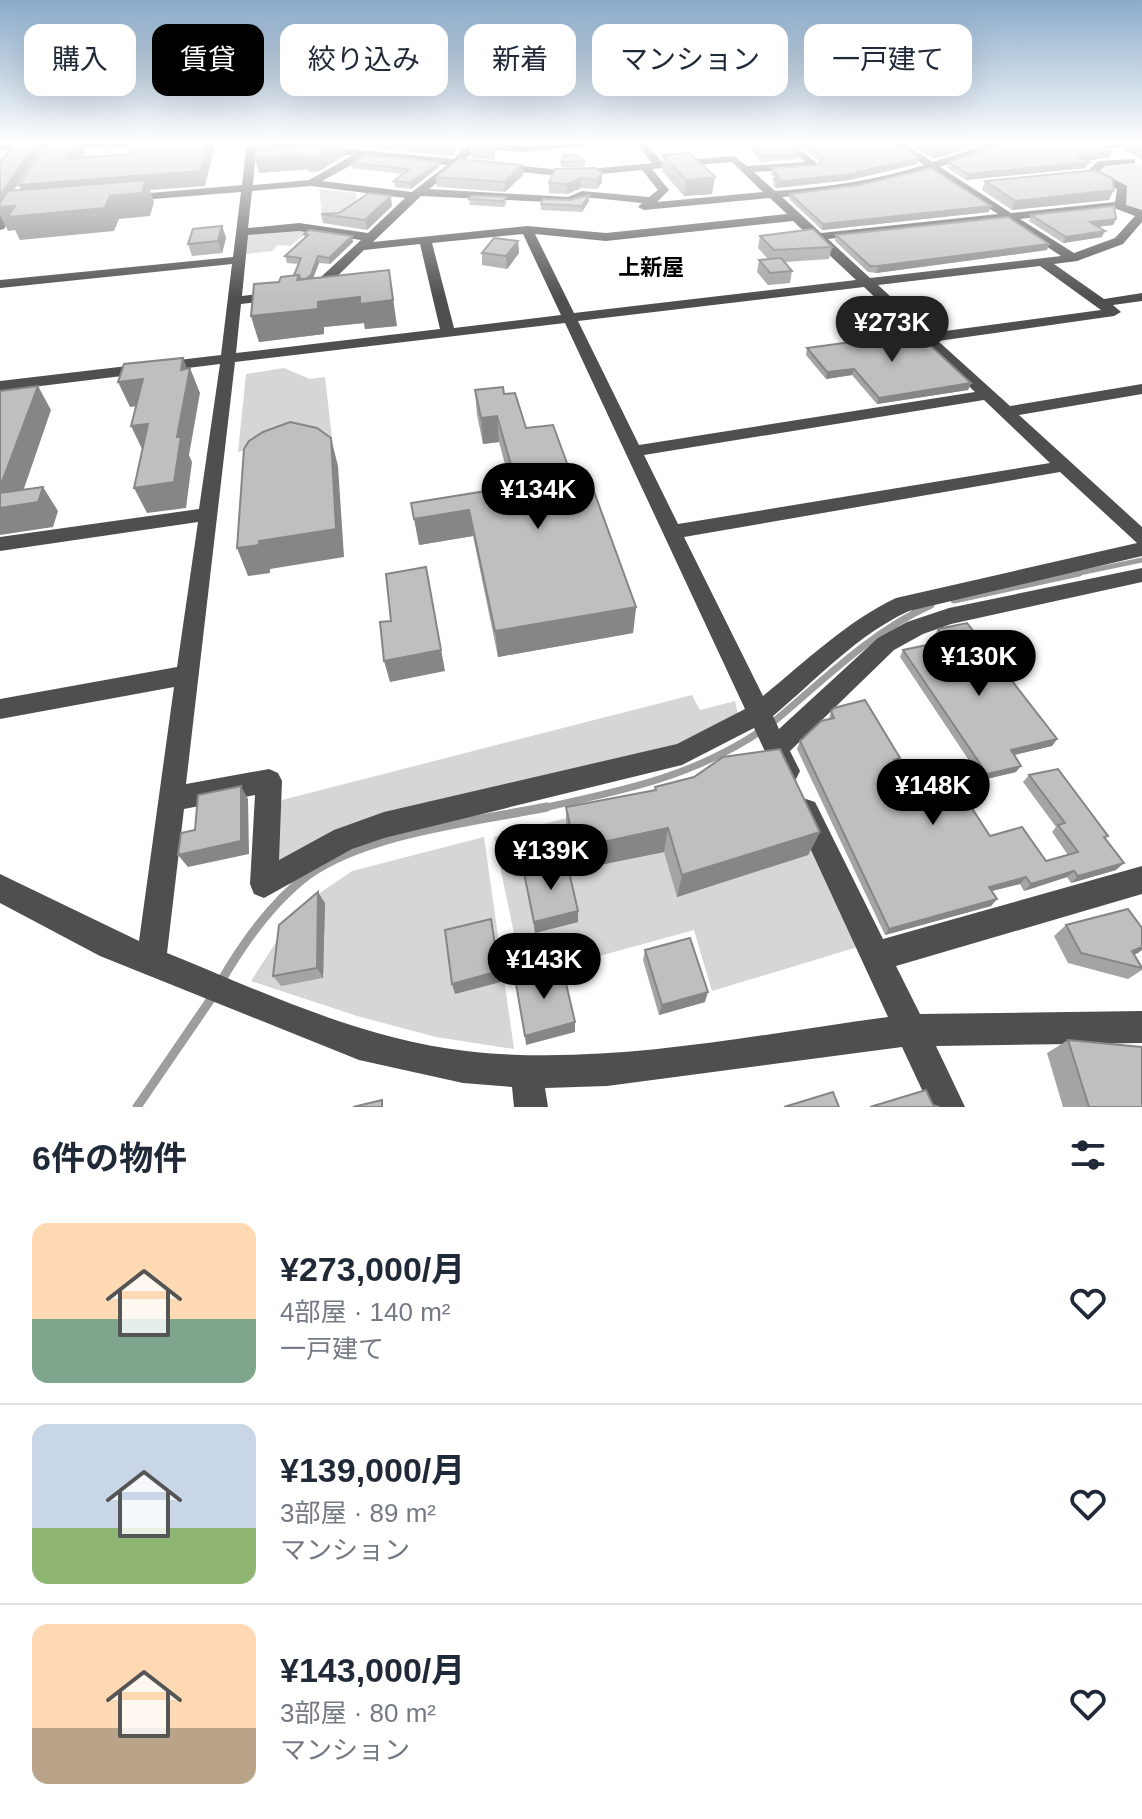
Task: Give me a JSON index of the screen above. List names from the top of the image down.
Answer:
{
  "districts": ["上新屋"],
  "page": {
    "chip": [
      "購入",
      "賃貸",
      "絞り込み",
      "新着",
      "マンション",
      "一戸建て"
    ],
    "price": [
      "¥273K",
      "¥134K",
      "¥130K",
      "¥148K",
      "¥139K",
      "¥143K"
    ],
    "heading": "6件の物件",
    "list": [
      {
        "name": "¥273,000/月",
        "note": "4部屋 · 140 m² · 一戸建て"
      },
      {
        "name": "¥139,000/月",
        "note": "3部屋 · 89 m² · マンション"
      },
      {
        "name": "¥143,000/月",
        "note": "3部屋 · 80 m² · マンション"
      }
    ]
  }
}
